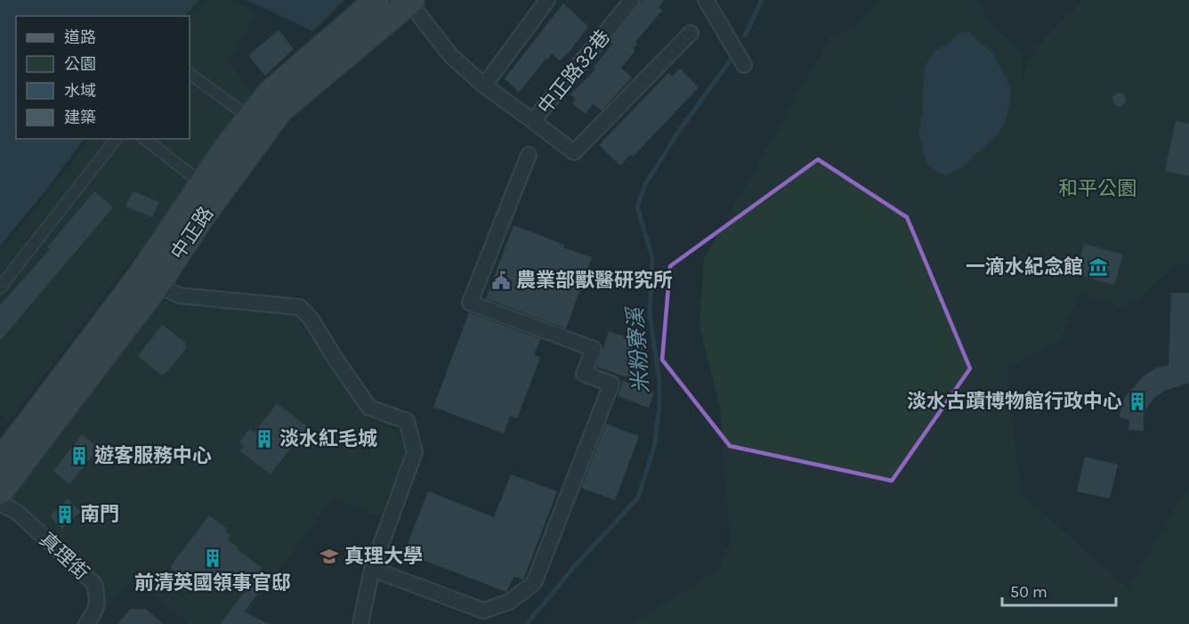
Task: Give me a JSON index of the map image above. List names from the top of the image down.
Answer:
{
  "streets": {
    "main road": ["中正路"],
    "street": ["中正路32巷", "真理街"]
  },
  "crossings": [
    ["中正路32巷", "中正路"]
  ],
  "water": ["米粉寮溪"],
  "parks": ["和平公園"],
  "places": {
    "museum": ["一滴水紀念館"],
    "public building": ["農業部獸醫研究所"],
    "building": [
      "淡水古蹟博物館行政中心",
      "淡水紅毛城",
      "遊客服務中心",
      "南門",
      "前清英國領事官邸"
    ],
    "school or university": ["真理大學"]
  },
  "legend": [
    "道路",
    "公園",
    "水域",
    "建築"
  ],
  "scale_bar": "50 m"
}
